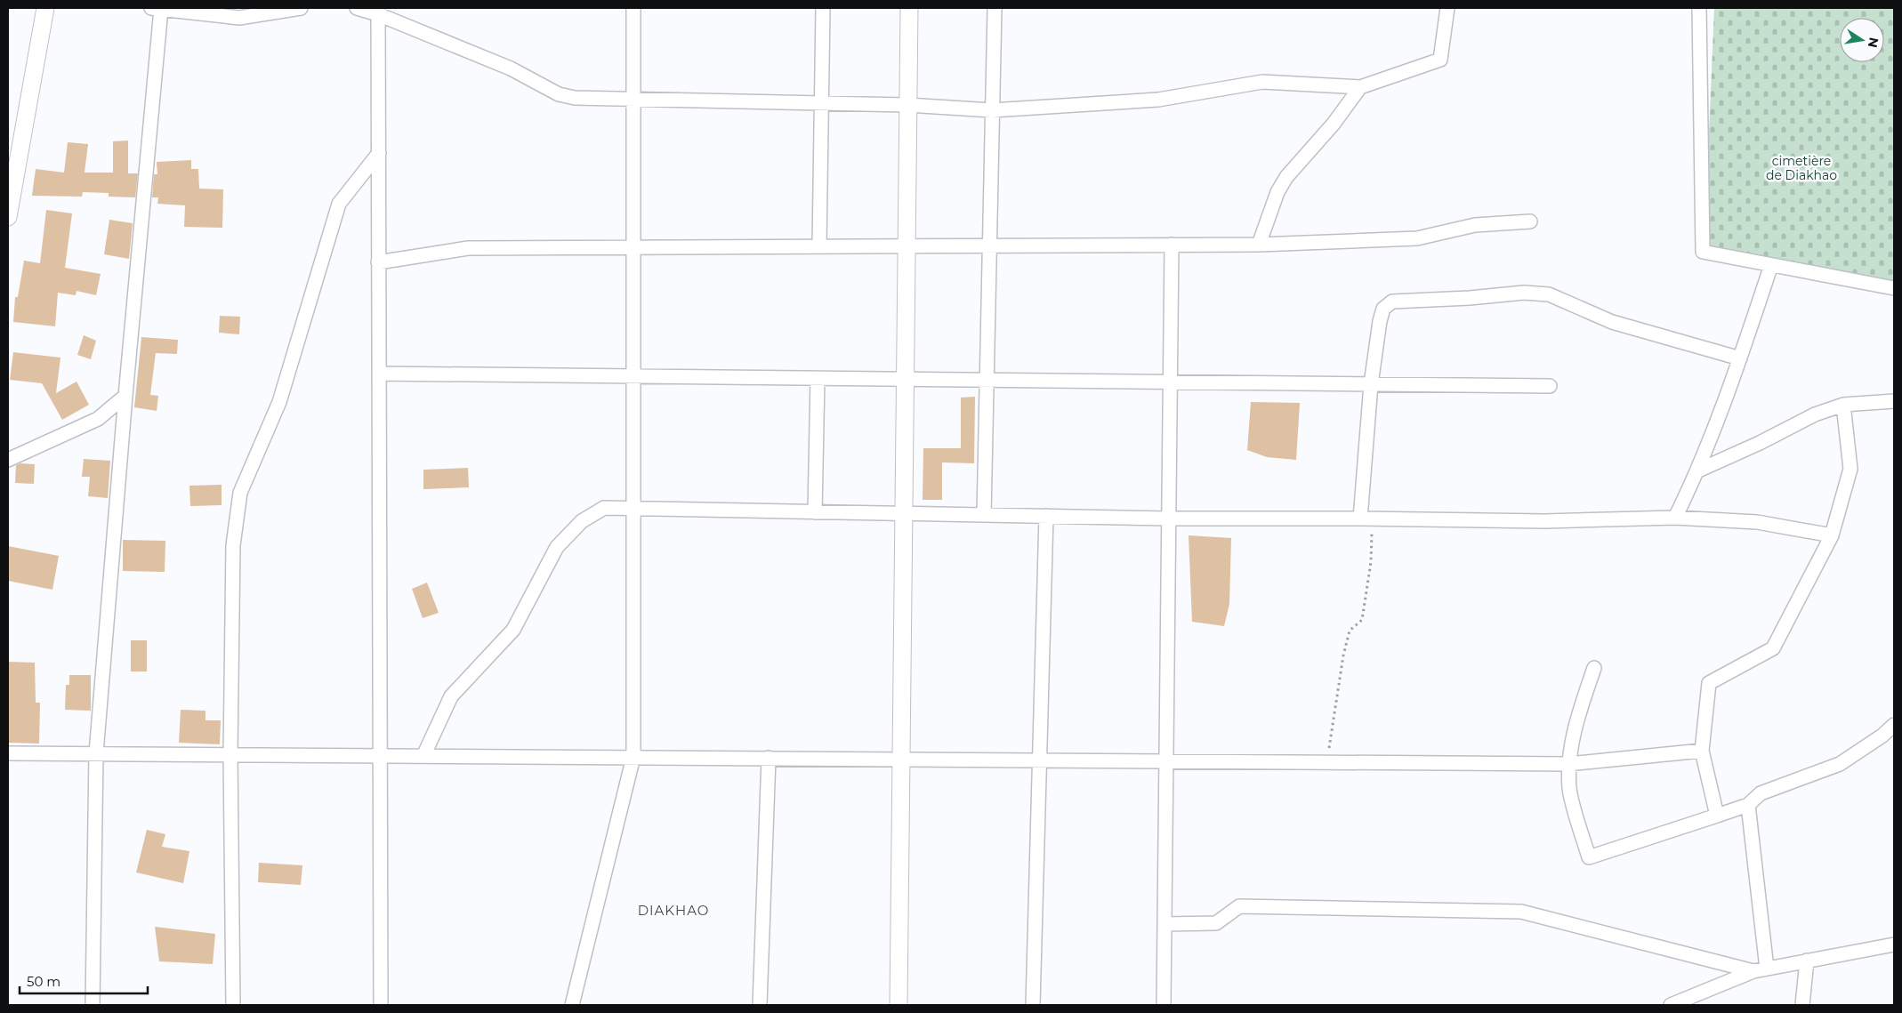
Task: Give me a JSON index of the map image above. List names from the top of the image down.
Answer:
{
  "districts": ["DIAKHAO"],
  "parks": ["cimetière de Diakhao"],
  "scale_bar": "50 m",
  "north": "right"
}
